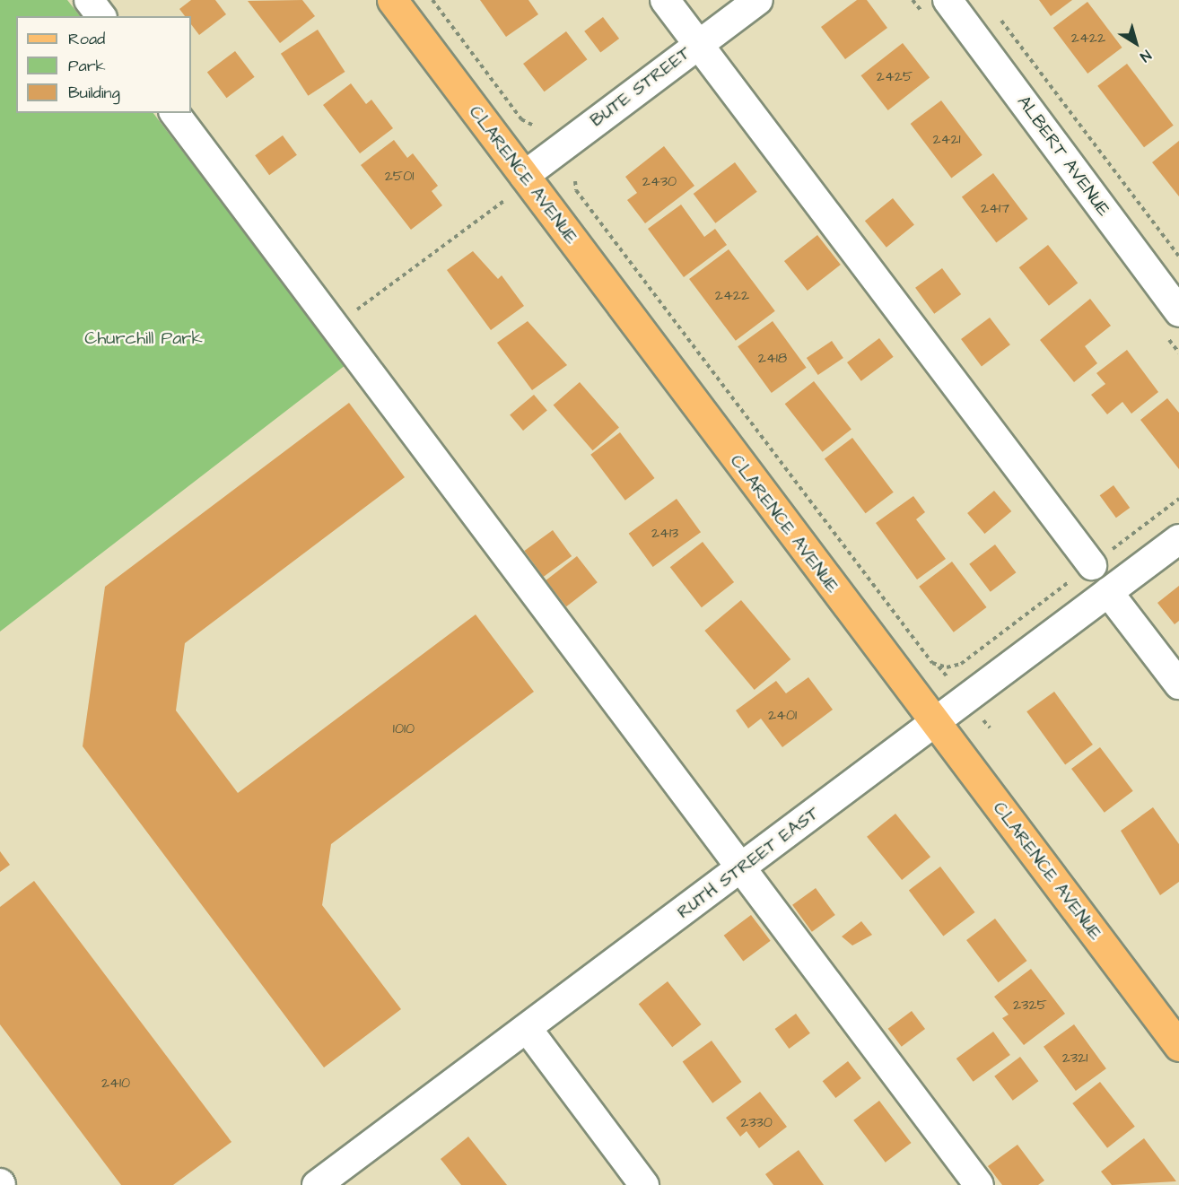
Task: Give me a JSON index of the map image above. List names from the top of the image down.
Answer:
{
  "streets": {
    "main road": ["CLARENCE AVENUE"],
    "street": ["BUTE STREET", "ALBERT AVENUE", "RUTH STREET EAST"]
  },
  "crossings": [
    ["BUTE STREET", "CLARENCE AVENUE"],
    ["CLARENCE AVENUE", "RUTH STREET EAST"]
  ],
  "parks": ["Churchill Park"],
  "house_numbers": [
    "2422",
    "2425",
    "2421",
    "2501",
    "2430",
    "2417",
    "2422",
    "2418",
    "2413",
    "2401",
    "1010",
    "2325",
    "2321",
    "2410",
    "2330"
  ],
  "legend": ["Road", "Park", "Building"],
  "north": "bottom right"
}
